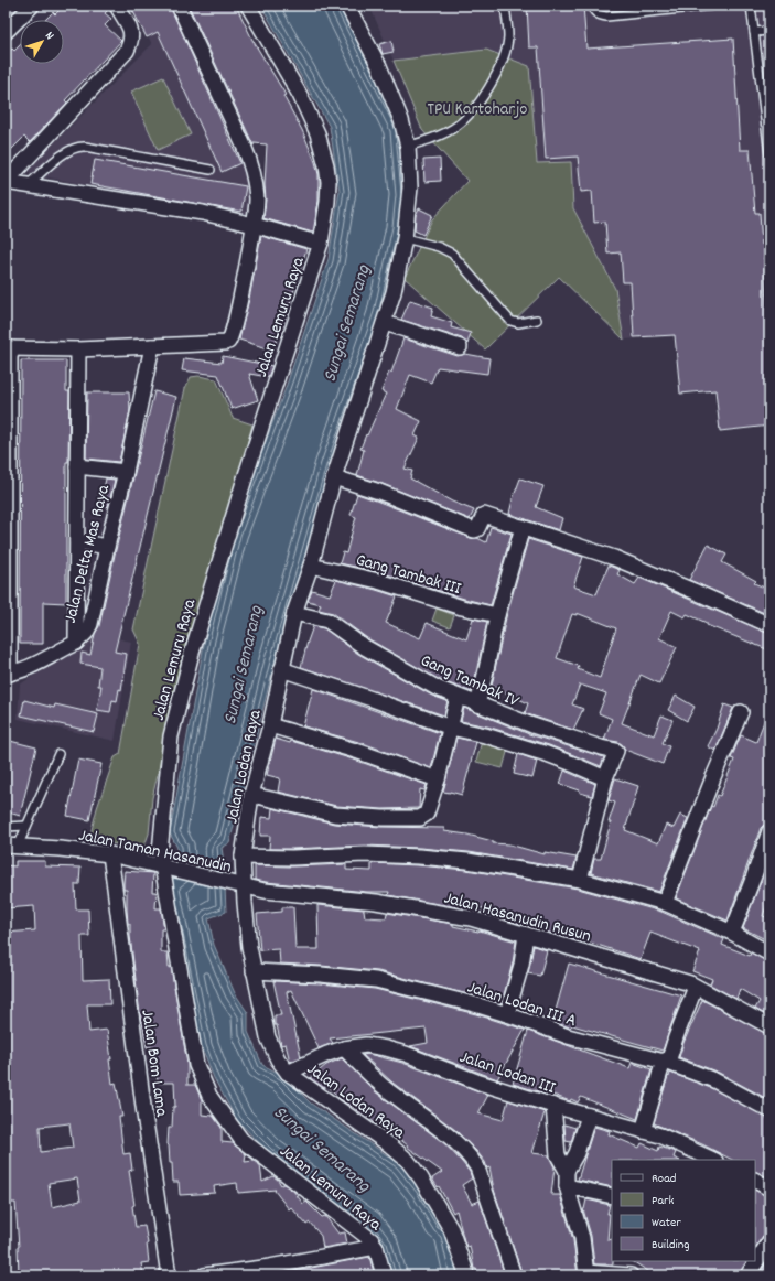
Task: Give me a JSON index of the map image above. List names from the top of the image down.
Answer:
{
  "streets": {
    "street": [
      "Jalan Lemuru Raya",
      "Jalan Delta Mas Raya",
      "Gang Tambak III",
      "Gang Tambak IV",
      "Jalan Lodan Raya",
      "Jalan Taman Hasanudin",
      "Jalan Hasanudin Rusun",
      "Jalan Lodan III A",
      "Jalan Bom Lama",
      "Jalan Lodan III"
    ]
  },
  "crossings": [
    ["Jalan Lemuru Raya", "Jalan Taman Hasanudin"],
    ["Gang Tambak III", "Jalan Lodan Raya"],
    ["Gang Tambak IV", "Jalan Lodan Raya"],
    ["Jalan Lodan Raya", "Jalan Taman Hasanudin"],
    ["Jalan Lodan Raya", "Jalan Hasanudin Rusun"],
    ["Jalan Lodan Raya", "Jalan Lodan III A"],
    ["Jalan Lodan Raya", "Jalan Lodan III"],
    ["Jalan Taman Hasanudin", "Jalan Hasanudin Rusun"],
    ["Jalan Taman Hasanudin", "Jalan Bom Lama"]
  ],
  "water": ["Sungai Semarang"],
  "parks": ["TPU Kartoharjo"],
  "legend": [
    "Road",
    "Park",
    "Water",
    "Building"
  ],
  "north": "top right"
}
